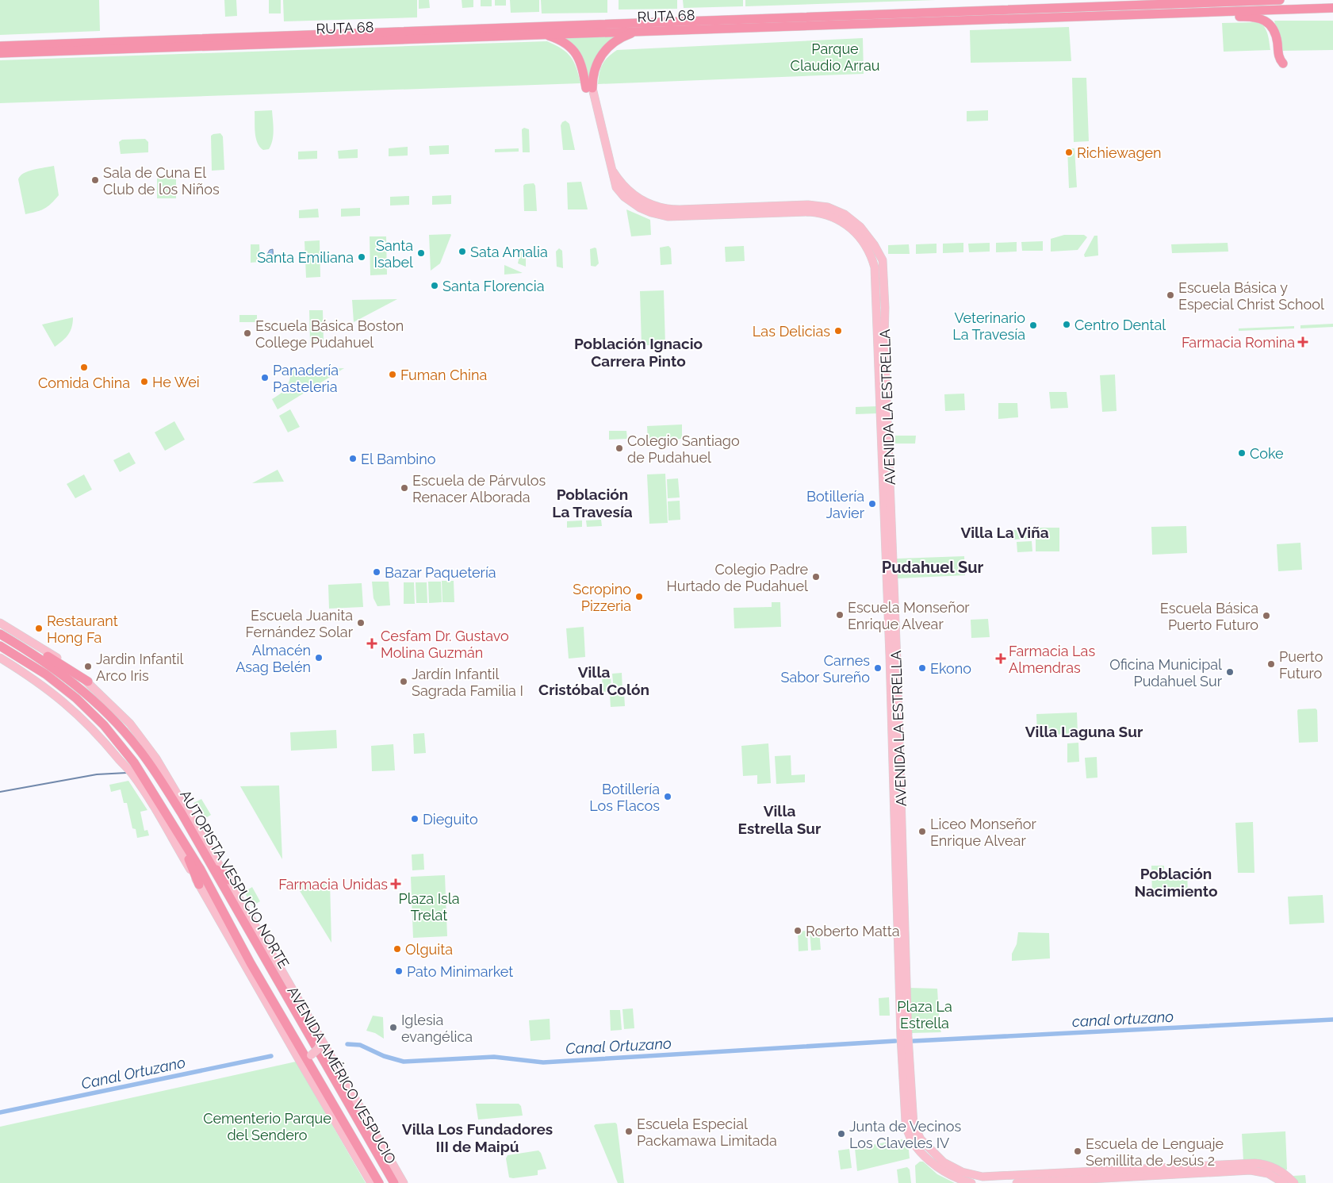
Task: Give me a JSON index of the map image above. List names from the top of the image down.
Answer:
{
  "streets": {
    "highway": ["RUTA 68", "AUTOPISTA VESPUCIO NORTE"],
    "main road": ["AVENIDA LA ESTRELLA", "AVENIDA AMÉRICO VESPUCIO"]
  },
  "districts": [
    "Población Ignacio Carrera Pinto",
    "Población La Travesía",
    "Villa La Viña",
    "Pudahuel Sur",
    "Villa Cristóbal Colón",
    "Villa Laguna Sur",
    "Villa Estrella Sur",
    "Población Nacimiento",
    "Villa Los Fundadores III de Maipú"
  ],
  "water": ["canal ortuzano", "Canal Ortuzano"],
  "parks": [
    "Parque Claudio Arrau",
    "Plaza Isla Trelat",
    "Plaza La Estrella",
    "Cementerio Parque del Sendero"
  ],
  "places": {
    "other": [
      "Richiewagen",
      "Sala de Cuna El Club de los Niños",
      "Sata Amalia",
      "Santa Isabel",
      "Santa Emiliana",
      "Santa Florencia",
      "Escuela Básica y Especial Christ School",
      "Centro Dental",
      "Veterinario La Travesía",
      "Las Delicias",
      "Escuela Básica Boston College Pudahuel",
      "Comida China",
      "Fuman China",
      "Panadería Pasteleria",
      "He Wei",
      "Colegio Santiago de Pudahuel",
      "Coke",
      "El Bambino",
      "Escuela de Párvulos Renacer Alborada",
      "Botillería Javier",
      "Bazar Paquetería",
      "Colegio Padre Hurtado de Pudahuel",
      "Scropino Pizzeria",
      "Escuela Monseñor Enrique Alvear",
      "Escuela Básica Puerto Futuro",
      "Escuela Juanita Fernández Solar",
      "Restaurant Hong Fa",
      "Almacén Asag Belén",
      "Puerto Futuro",
      "Jardin Infantil Arco Iris",
      "Carnes Sabor Sureño",
      "Ekono",
      "Oficina Municipal Pudahuel Sur",
      "Jardín Infantil Sagrada Familia I",
      "Botillería Los Flacos",
      "Dieguito",
      "Liceo Monseñor Enrique Alvear",
      "Roberto Matta",
      "Olguita",
      "Pato Minimarket",
      "Iglesia evangélica",
      "Escuela Especial Packamawa Limitada",
      "Junta de Vecinos Los Claveles IV",
      "Escuela de Lenguaje Semillita de Jesús 2"
    ],
    "health": [
      "Farmacia Romina",
      "Cesfam Dr. Gustavo Molina Guzmán",
      "Farmacia Las Almendras",
      "Farmacia Unidas"
    ]
  }
}
